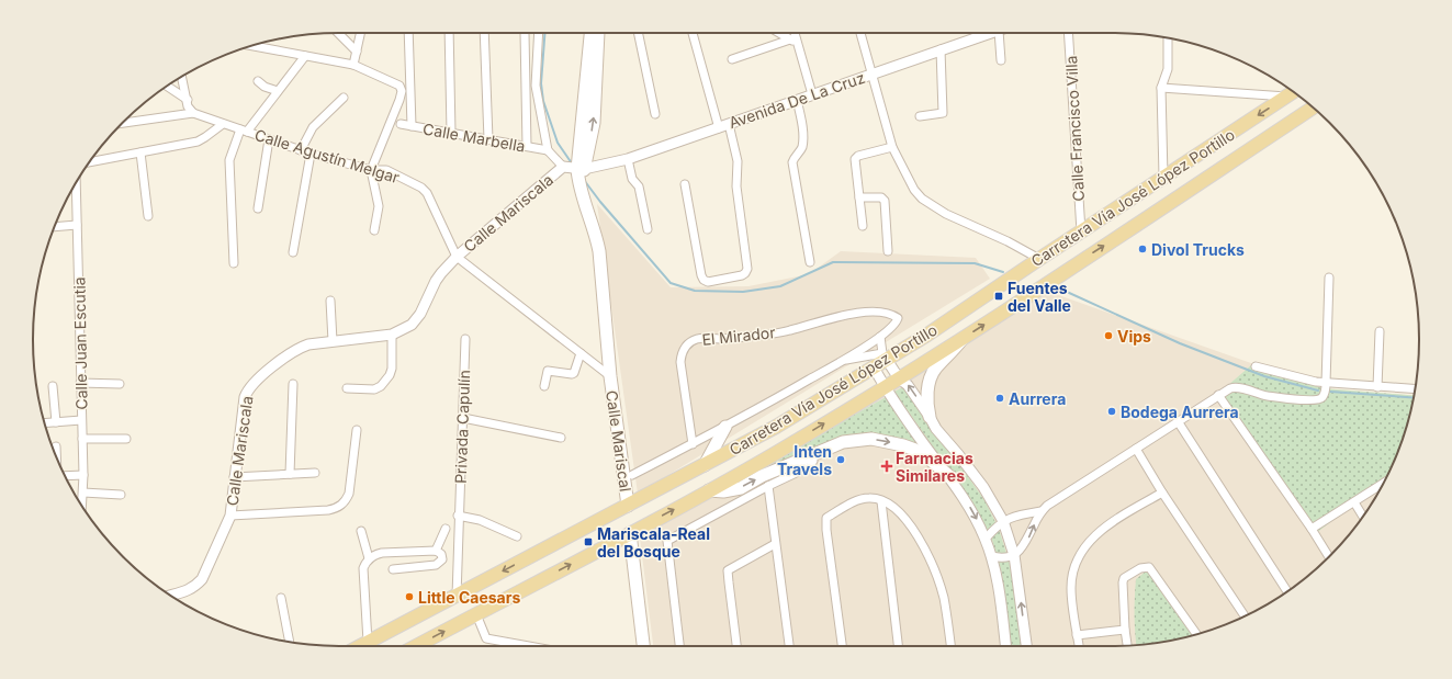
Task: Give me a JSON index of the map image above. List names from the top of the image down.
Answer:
{
  "streets": {
    "main road": ["Carretera Vía José López Portillo", "Calle Mariscala", "Calle Mariscal"],
    "street": [
      "Avenida De La Cruz",
      "Calle Francisco Villa",
      "Calle Marbella",
      "Calle Agustín Melgar",
      "El Mirador",
      "Calle Juan Escutia",
      "Privada Capulín"
    ]
  },
  "crossings": [
    ["Avenida De La Cruz", "Calle Mariscala"],
    ["Calle Francisco Villa", "Carretera Vía José López Portillo"],
    ["Calle Marbella", "Calle Mariscala"],
    ["Calle Agustín Melgar", "Calle Mariscala"],
    ["Calle Agustín Melgar", "Calle Mariscal"],
    ["Carretera Vía José López Portillo", "Privada Capulín"],
    ["Carretera Vía José López Portillo", "Calle Mariscal"],
    ["Calle Mariscala", "Calle Mariscal"]
  ],
  "places": {
    "other": [
      "Divol Trucks",
      "Vips",
      "Aurrera",
      "Bodega Aurrera",
      "Inten Travels",
      "Little Caesars"
    ],
    "transit": ["Fuentes del Valle", "Mariscala-Real del Bosque"],
    "health": ["Farmacias Similares"]
  }
}
